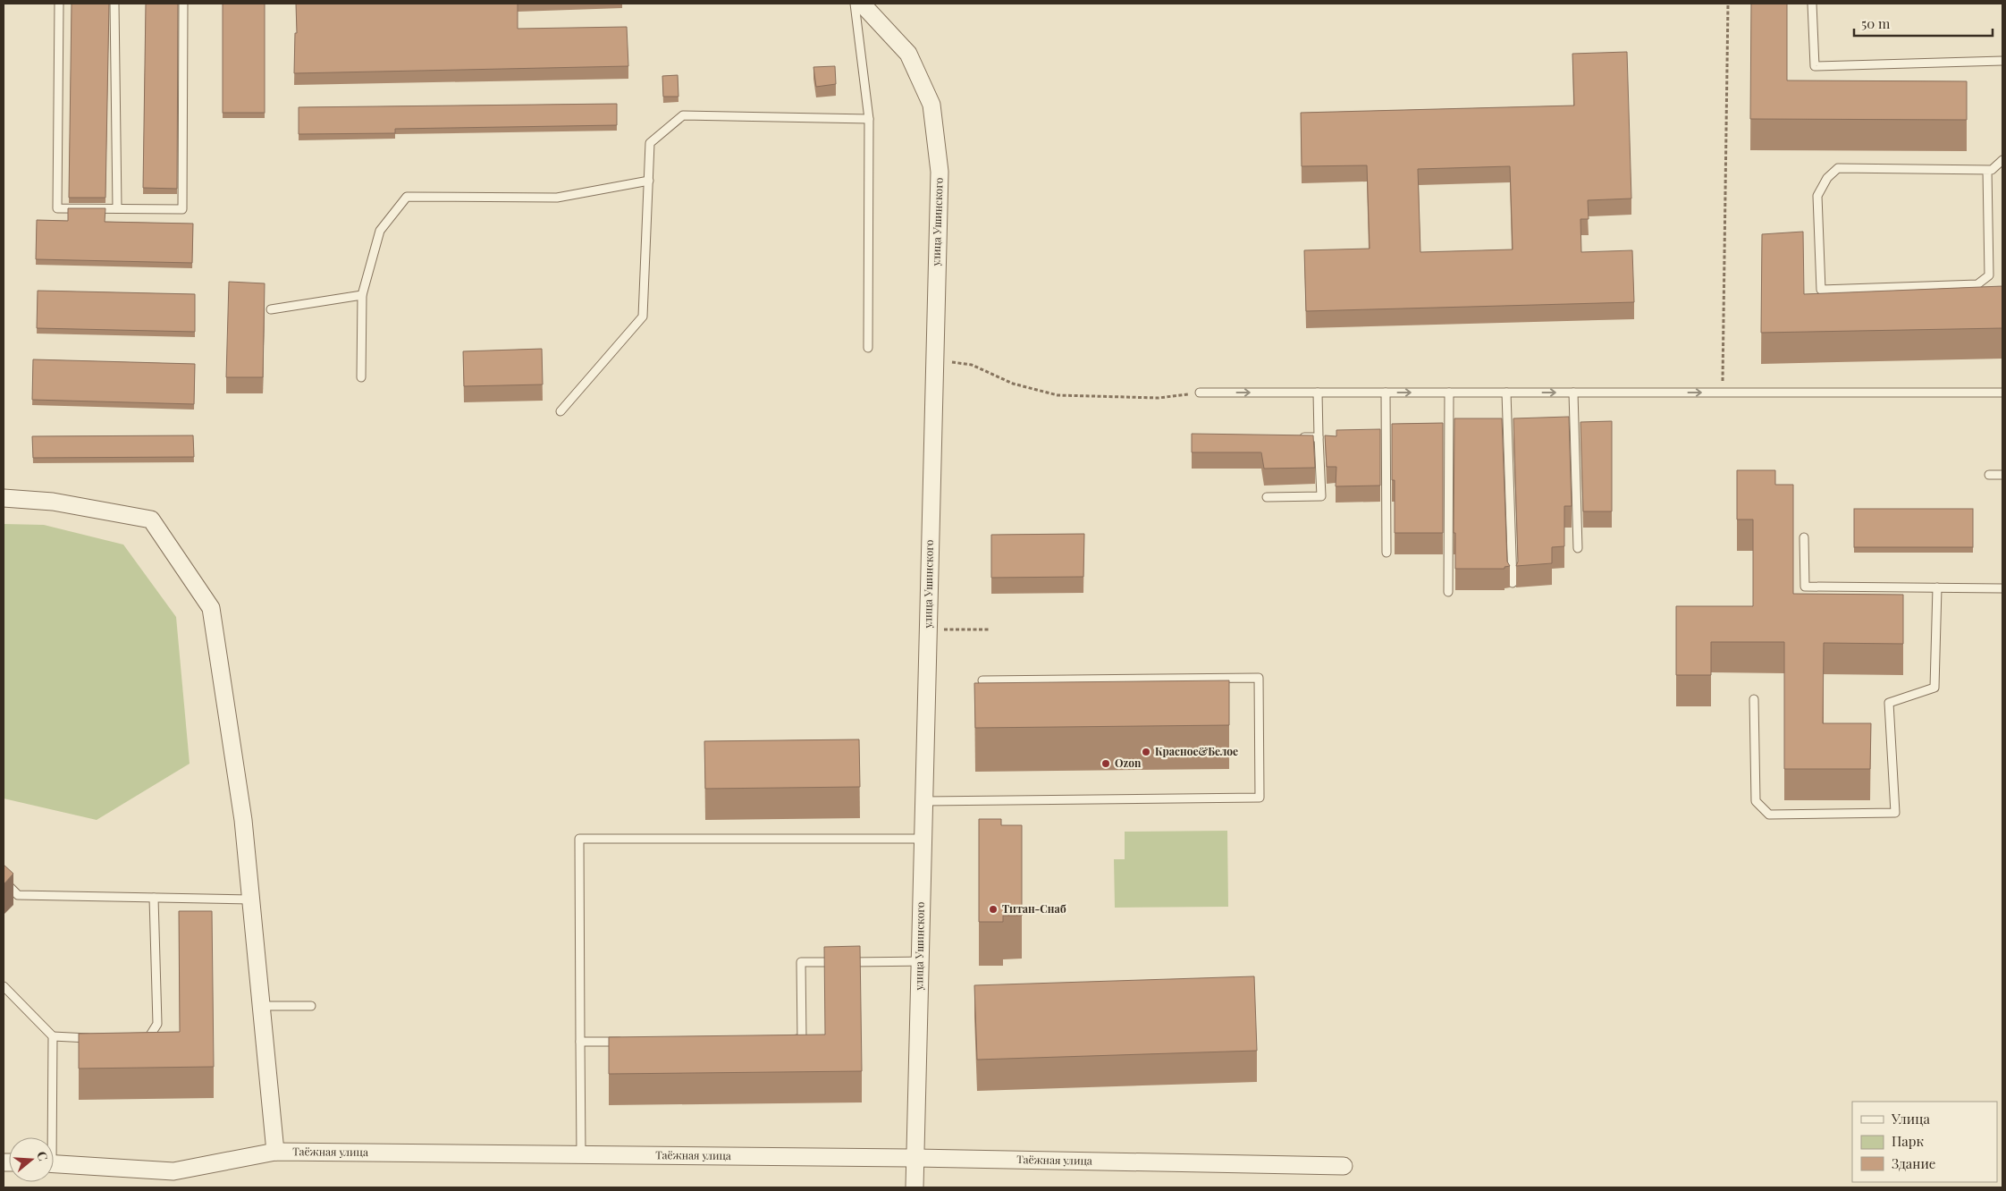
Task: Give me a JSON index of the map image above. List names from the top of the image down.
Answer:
{
  "streets": {
    "street": ["улица Ушинского", "Таёжная улица"]
  },
  "crossings": [
    ["улица Ушинского", "Таёжная улица"]
  ],
  "places": ["Красное&Белое", "Ozon", "Титан-Снаб"],
  "legend": ["Улица", "Парк", "Здание"],
  "scale_bar": "50 m",
  "north": "right"
}
